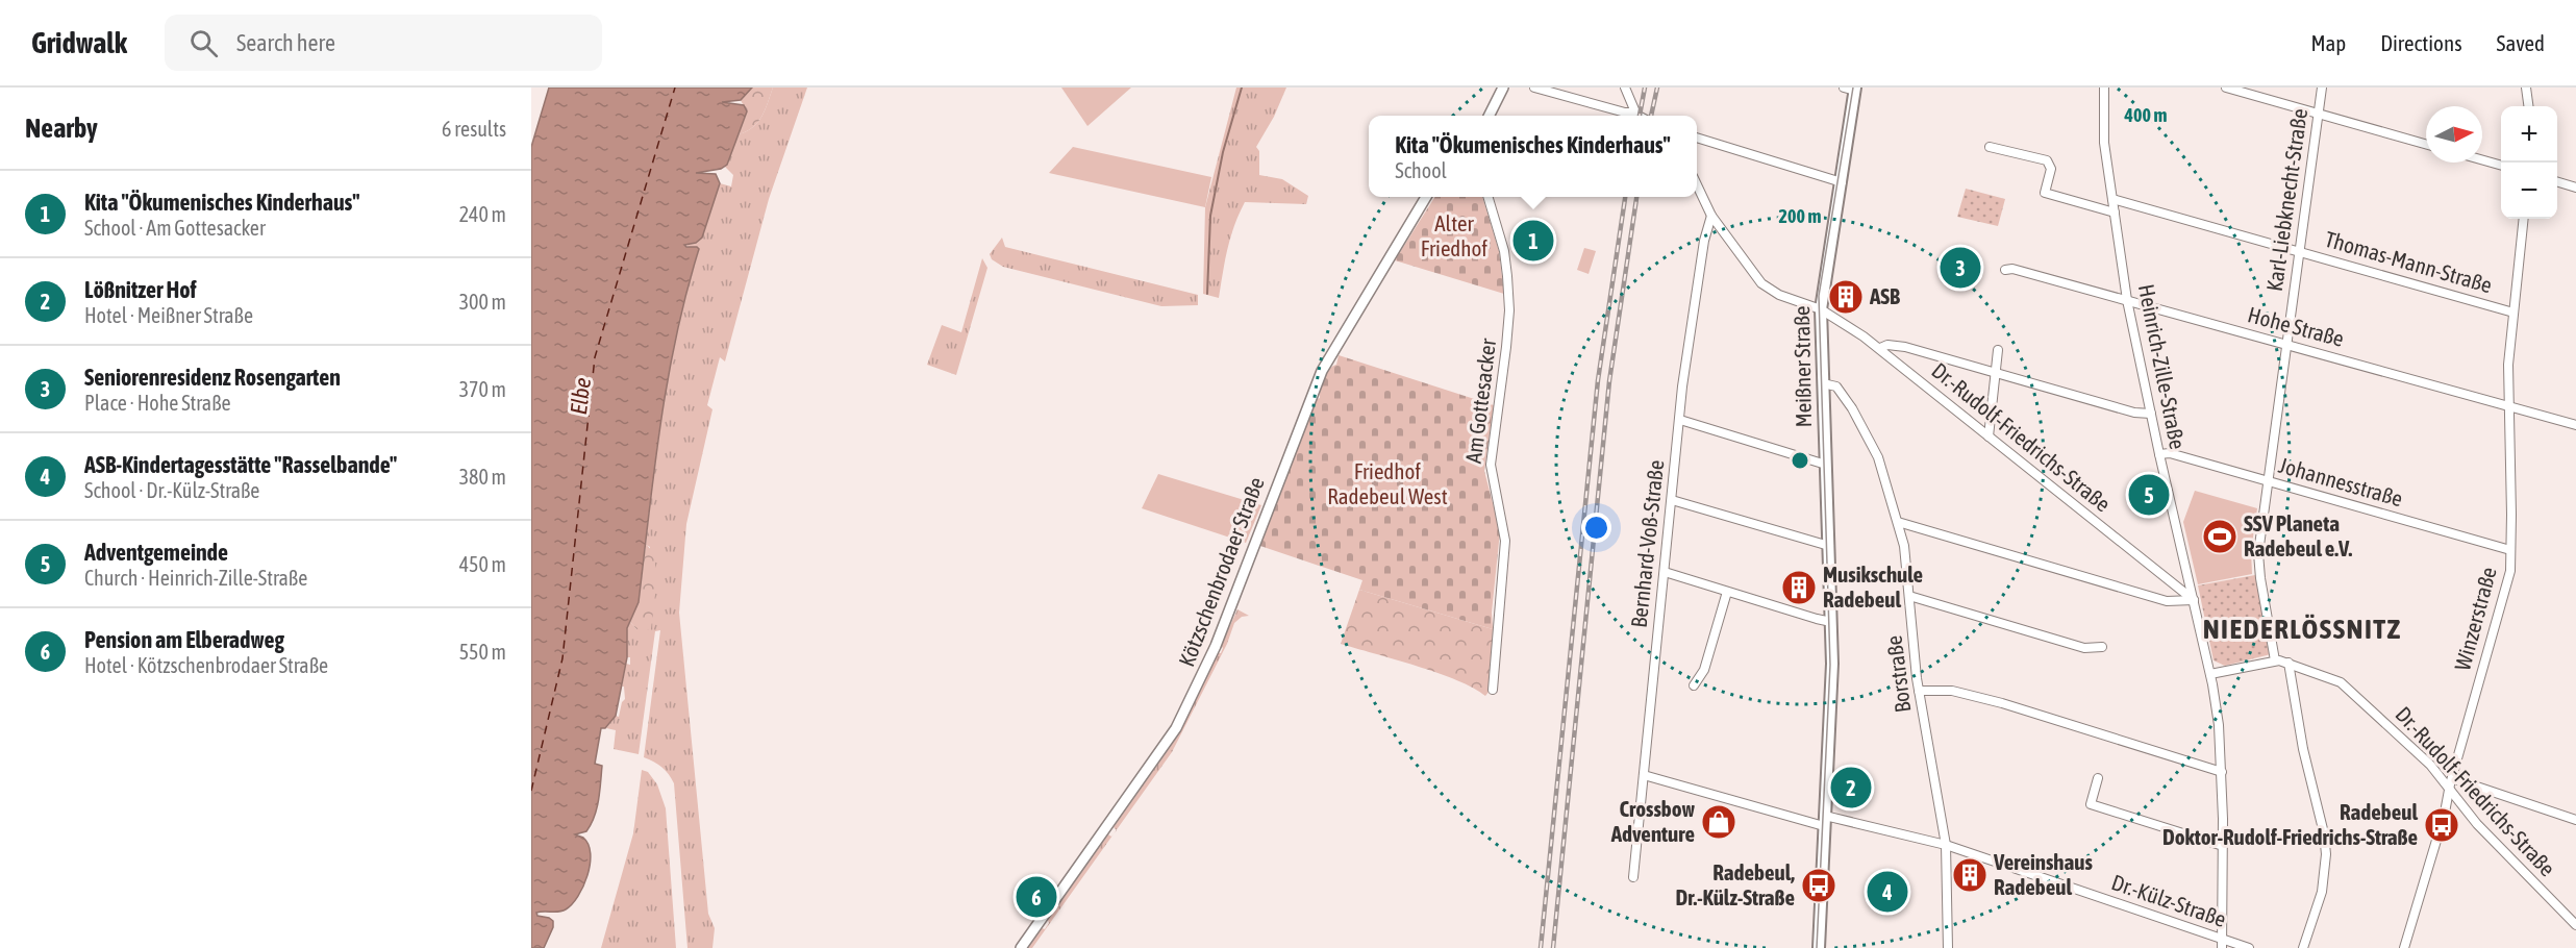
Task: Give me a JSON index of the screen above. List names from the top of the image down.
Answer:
{
  "streets": {
    "main road": ["Meißner Straße"],
    "street": [
      "Karl-Liebknecht-Straße",
      "Thomas-Mann-Straße",
      "Hohe Straße",
      "Heinrich-Zille-Straße",
      "Am Gottesacker",
      "Dr.-Rudolf-Friedrichs-Straße",
      "Johannesstraße",
      "Bernhard-Voß-Straße",
      "Kötzschenbrodaer Straße",
      "Winzerstraße",
      "Borstraße",
      "Dr.-Külz-Straße"
    ]
  },
  "crossings": [
    ["Karl-Liebknecht-Straße", "Thomas-Mann-Straße"],
    ["Karl-Liebknecht-Straße", "Hohe Straße"],
    ["Karl-Liebknecht-Straße", "Dr.-Rudolf-Friedrichs-Straße"],
    ["Karl-Liebknecht-Straße", "Johannesstraße"],
    ["Thomas-Mann-Straße", "Heinrich-Zille-Straße"],
    ["Thomas-Mann-Straße", "Winzerstraße"],
    ["Hohe Straße", "Heinrich-Zille-Straße"],
    ["Hohe Straße", "Winzerstraße"],
    ["Meißner Straße", "Dr.-Rudolf-Friedrichs-Straße"],
    ["Meißner Straße", "Borstraße"],
    ["Meißner Straße", "Dr.-Külz-Straße"],
    ["Heinrich-Zille-Straße", "Dr.-Rudolf-Friedrichs-Straße"],
    ["Heinrich-Zille-Straße", "Johannesstraße"],
    ["Dr.-Rudolf-Friedrichs-Straße", "Bernhard-Voß-Straße"],
    ["Dr.-Rudolf-Friedrichs-Straße", "Winzerstraße"],
    ["Johannesstraße", "Winzerstraße"],
    ["Bernhard-Voß-Straße", "Dr.-Külz-Straße"],
    ["Borstraße", "Dr.-Külz-Straße"]
  ],
  "districts": ["NIEDERLÖSSNITZ"],
  "water": ["Elbe"],
  "parks": ["Alter Friedhof", "Friedhof Radebeul West"],
  "places": {
    "building": ["ASB", "Musikschule Radebeul", "Vereinshaus Radebeul"],
    "sports": ["SSV Planeta Radebeul e.V."],
    "shop": ["Crossbow Adventure"],
    "bus stop": ["Radebeul Doktor-Rudolf-Friedrichs-Straße", "Radebeul, Dr.-Külz-Straße"]
  },
  "north": "right",
  "page": {
    "header": "Gridwalk",
    "search": "Search here",
    "nav": ["Map", "Directions", "Saved"],
    "heading": ["Nearby", "6 results"],
    "map_buttons": ["+", "−"],
    "popup": ["Kita \"Ökumenisches Kinderhaus\"", "School"],
    "list": [
      {
        "mark": "1",
        "name": "Kita \"Ökumenisches Kinderhaus\"",
        "note": "School · Am Gottesacker",
        "value": "240 m"
      },
      {
        "mark": "2",
        "name": "Lößnitzer Hof",
        "note": "Hotel · Meißner Straße",
        "value": "300 m"
      },
      {
        "mark": "3",
        "name": "Seniorenresidenz Rosengarten",
        "note": "Place · Hohe Straße",
        "value": "370 m"
      },
      {
        "mark": "4",
        "name": "ASB-Kindertagesstätte \"Rasselbande\"",
        "note": "School · Dr.-Külz-Straße",
        "value": "380 m"
      },
      {
        "mark": "5",
        "name": "Adventgemeinde",
        "note": "Church · Heinrich-Zille-Straße",
        "value": "450 m"
      },
      {
        "mark": "6",
        "name": "Pension am Elberadweg",
        "note": "Hotel · Kötzschenbrodaer Straße",
        "value": "550 m"
      }
    ],
    "pins": [
      "1",
      "3",
      "5",
      "2",
      "4",
      "6"
    ]
  },
  "rings": ["400 m", "200 m"]
}
